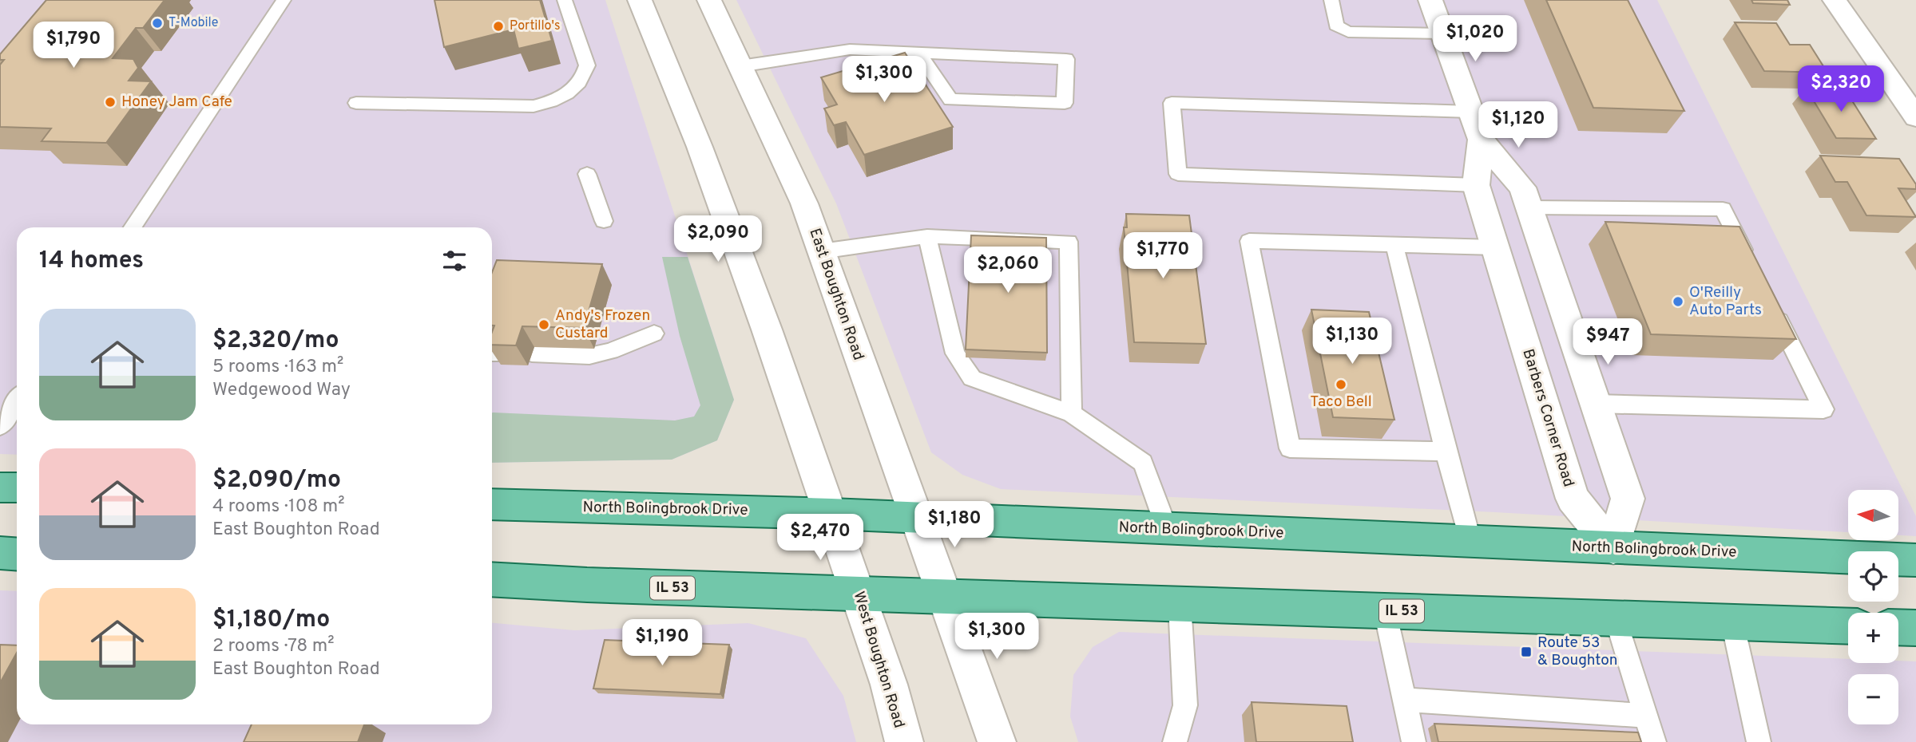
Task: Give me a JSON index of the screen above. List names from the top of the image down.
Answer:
{
  "streets": {
    "main road": [
      "East Boughton Road",
      "Barbers Corner Road",
      "North Bolingbrook Drive",
      "IL 53",
      "West Boughton Road"
    ]
  },
  "crossings": [
    ["East Boughton Road", "North Bolingbrook Drive"],
    ["East Boughton Road", "IL 53"],
    ["Barbers Corner Road", "North Bolingbrook Drive"],
    ["North Bolingbrook Drive", "West Boughton Road"],
    ["IL 53", "West Boughton Road"]
  ],
  "places": {
    "other": [
      "T-Mobile",
      "Portillo's",
      "Honey Jam Cafe",
      "O'Reilly Auto Parts",
      "Andy's Frozen Custard",
      "Taco Bell"
    ],
    "transit": ["Route 53 & Boughton"]
  },
  "north": "left",
  "page": {
    "price": [
      "$1,020",
      "$1,790",
      "$1,300",
      "$2,320",
      "$1,120",
      "$2,090",
      "$1,770",
      "$2,060",
      "$1,130",
      "$947",
      "$1,180",
      "$2,470",
      "$1,300",
      "$1,190"
    ],
    "heading": "14 homes",
    "list": [
      {
        "name": "$2,320/mo",
        "note": "5 rooms · 163 m² · Wedgewood Way"
      },
      {
        "name": "$2,090/mo",
        "note": "4 rooms · 108 m² · East Boughton Road"
      },
      {
        "name": "$1,180/mo",
        "note": "2 rooms · 78 m² · East Boughton Road"
      }
    ],
    "map_buttons": ["+", "−"]
  }
}
